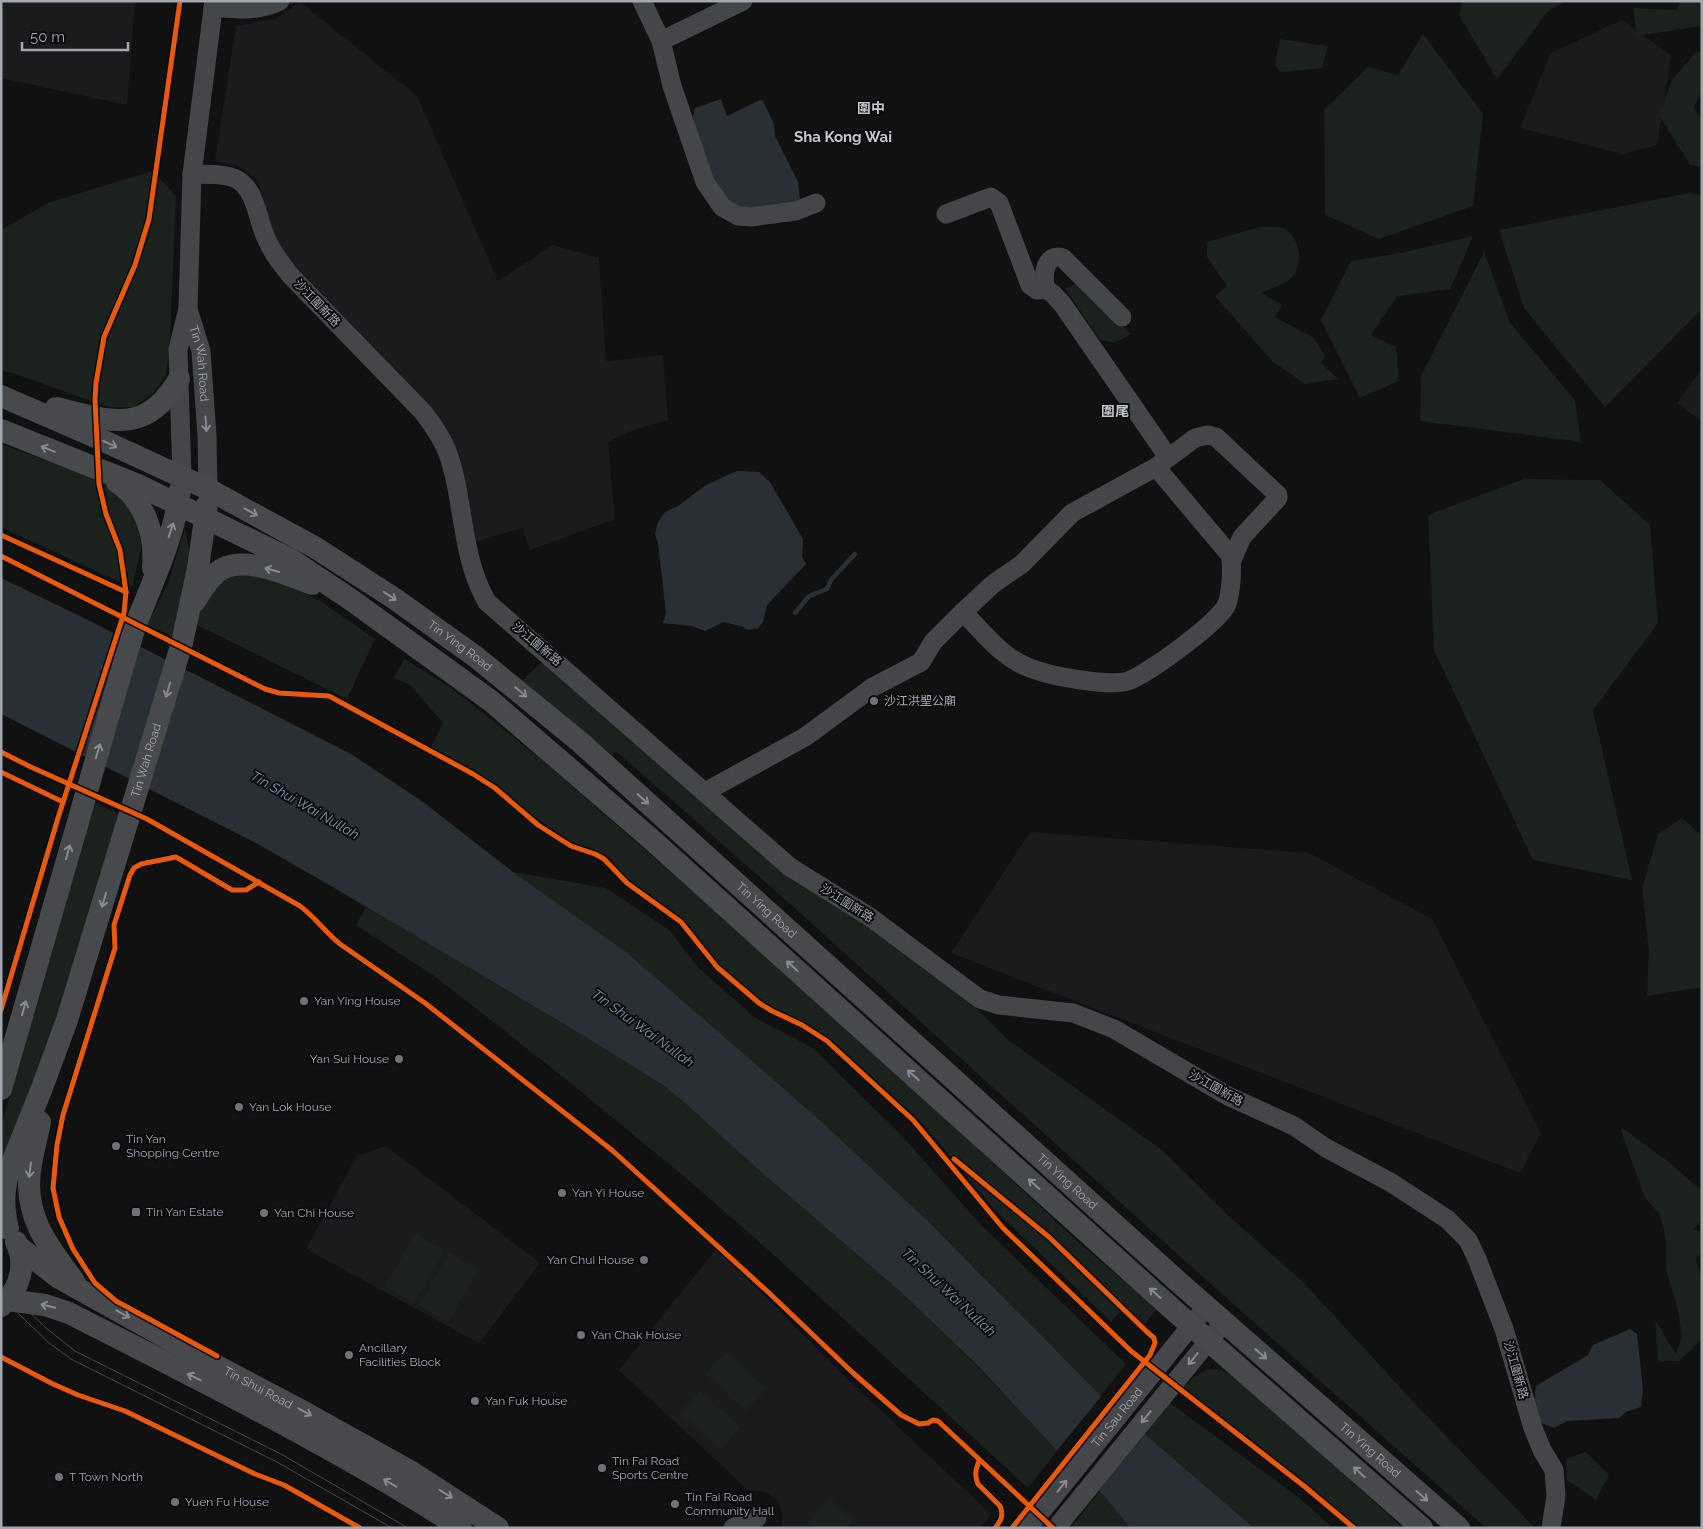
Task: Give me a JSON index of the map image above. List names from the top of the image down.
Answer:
{
  "streets": {
    "main road": ["Tin Wah Road", "Tin Ying Road", "Tin Shui Road"],
    "street": ["沙江圍新路", "Tin Sau Road"]
  },
  "crossings": [
    ["沙江圍新路", "Tin Wah Road"],
    ["Tin Wah Road", "Tin Ying Road"],
    ["Tin Wah Road", "Tin Shui Road"],
    ["Tin Ying Road", "Tin Sau Road"]
  ],
  "districts": ["圍中", "Sha Kong Wai", "圍尾"],
  "water": ["Tin Shui Wai Nullah"],
  "places": {
    "other": [
      "沙江洪聖公廟",
      "Yan Ying House",
      "Yan Sui House",
      "Yan Lok House",
      "Tin Yan Shopping Centre",
      "Yan Yi House",
      "Yan Chi House",
      "Yan Chui House",
      "Yan Chak House",
      "Ancillary Facilities Block",
      "Yan Fuk House",
      "Tin Fai Road Sports Centre",
      "T Town North",
      "Yuen Fu House",
      "Tin Fai Road Community Hall"
    ],
    "transit": ["Tin Yan Estate"]
  },
  "scale_bar": "50 m"
}
